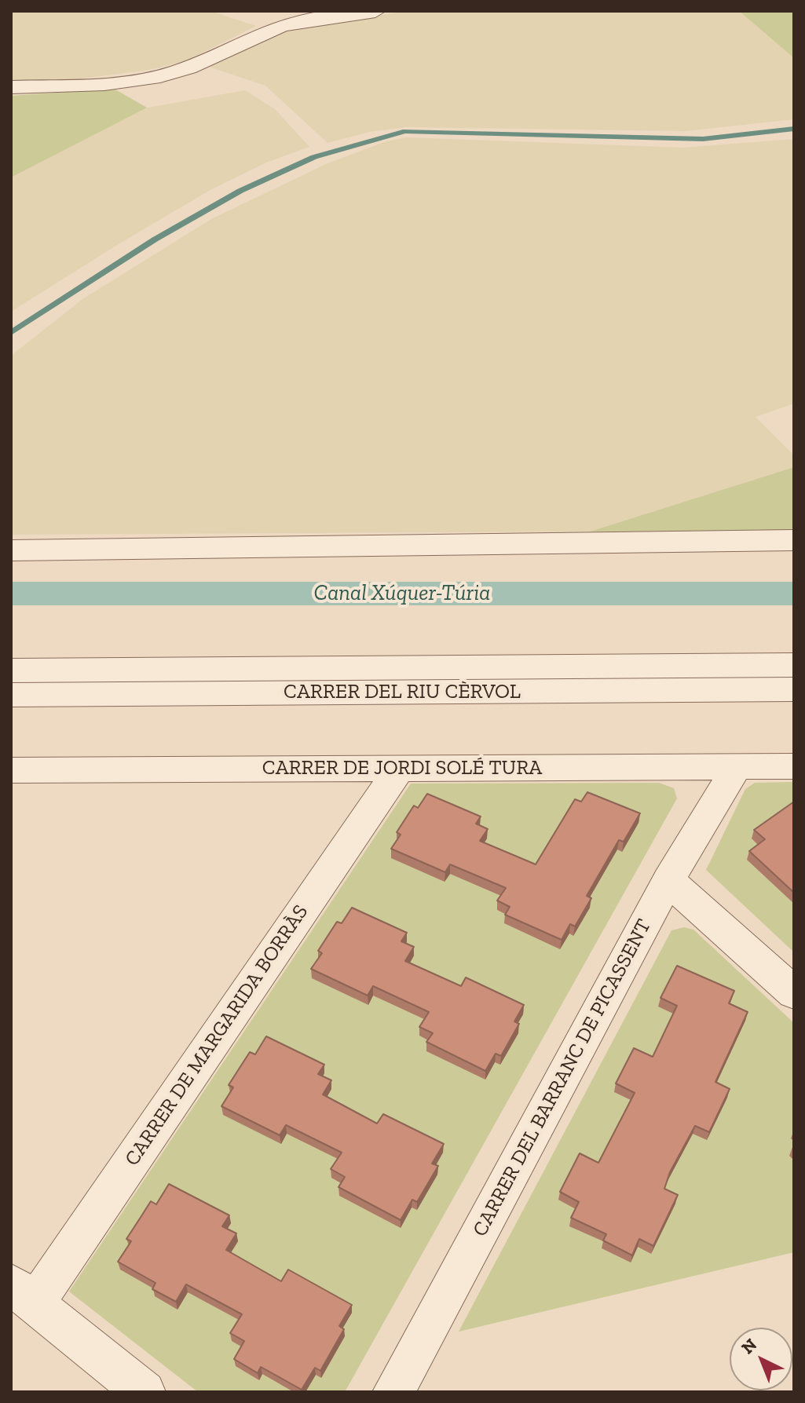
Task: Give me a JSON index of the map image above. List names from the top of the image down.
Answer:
{
  "streets": {
    "street": [
      "CARRER DEL RIU CÈRVOL",
      "CARRER DE JORDI SOLÉ TURA",
      "CARRER DE MARGARIDA BORRÀS",
      "CARRER DEL BARRANC DE PICASSENT"
    ]
  },
  "crossings": [
    ["CARRER DE JORDI SOLÉ TURA", "CARRER DE MARGARIDA BORRÀS"],
    ["CARRER DE JORDI SOLÉ TURA", "CARRER DEL BARRANC DE PICASSENT"]
  ],
  "water": ["Canal Xúquer-Túria"],
  "north": "top left"
}
